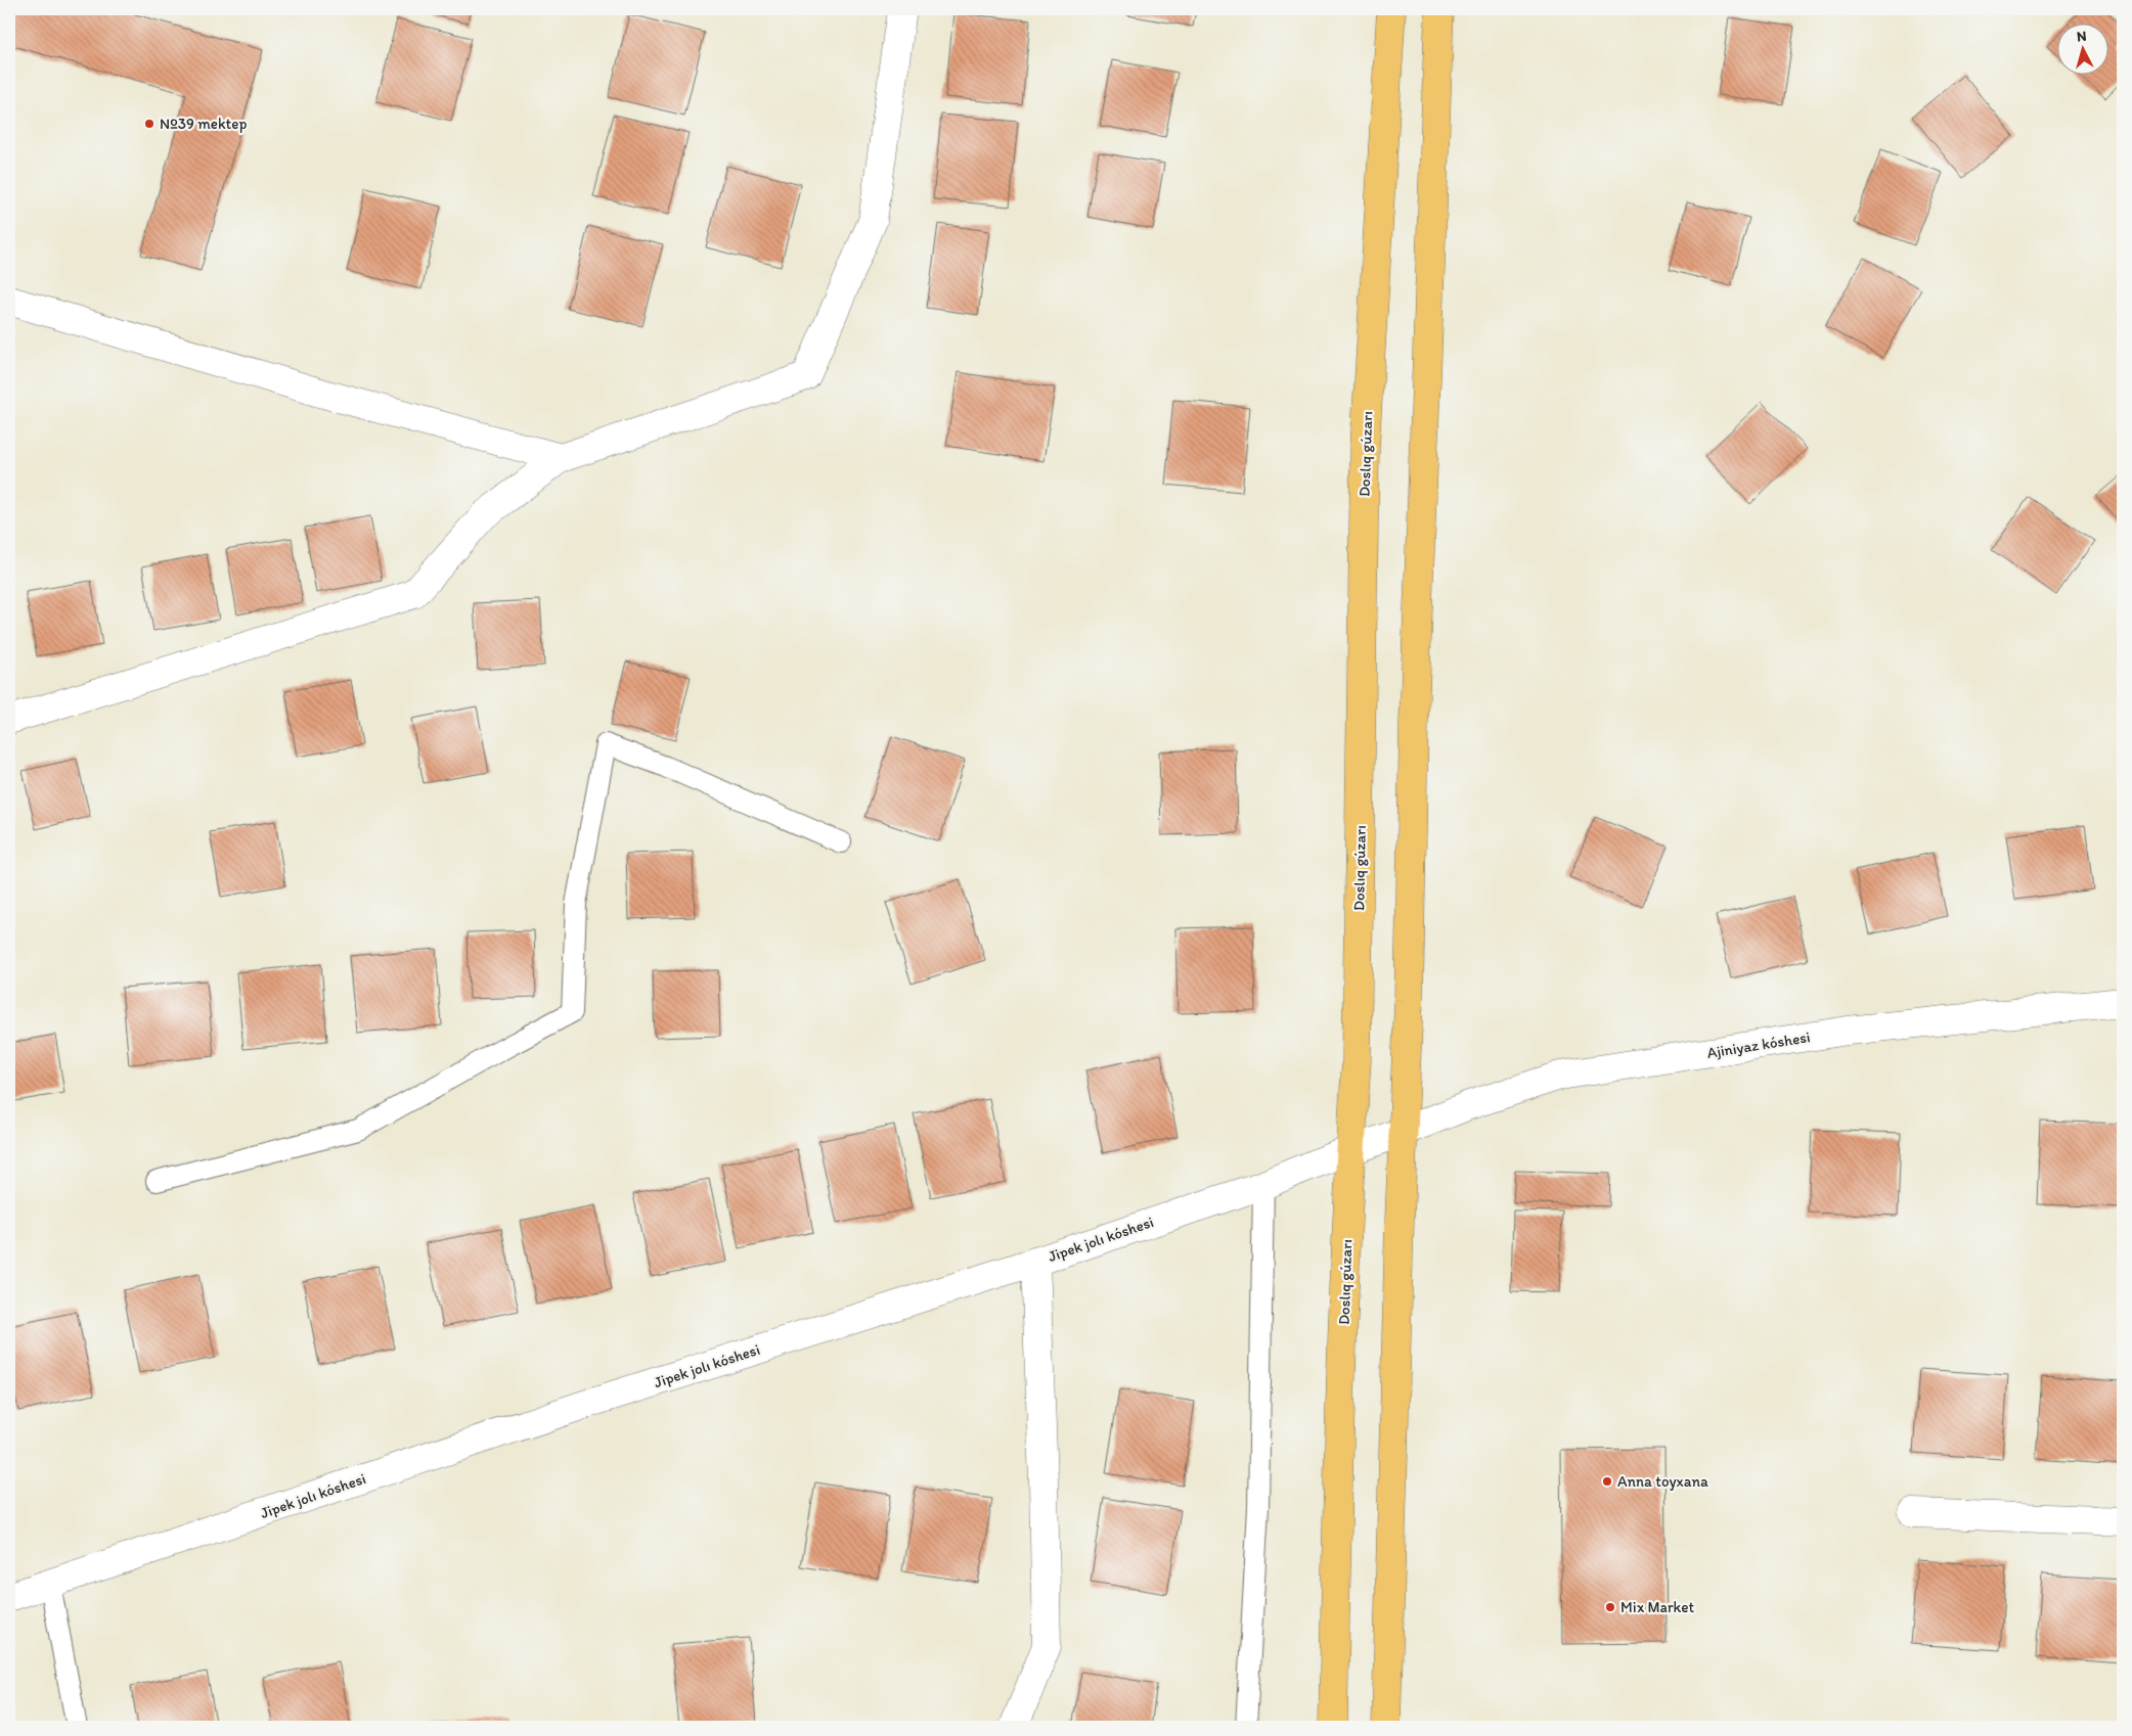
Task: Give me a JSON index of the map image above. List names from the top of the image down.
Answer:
{
  "streets": {
    "main road": ["Doslıq gúzarı"],
    "street": ["Ajiniyaz kóshesi", "Jipek jolı kóshesi"]
  },
  "crossings": [
    ["Doslıq gúzarı", "Jipek jolı kóshesi"],
    ["Ajiniyaz kóshesi", "Jipek jolı kóshesi"]
  ],
  "places": ["№39 mektep", "Anna toyxana", "Mix Market"],
  "north": "top"
}
